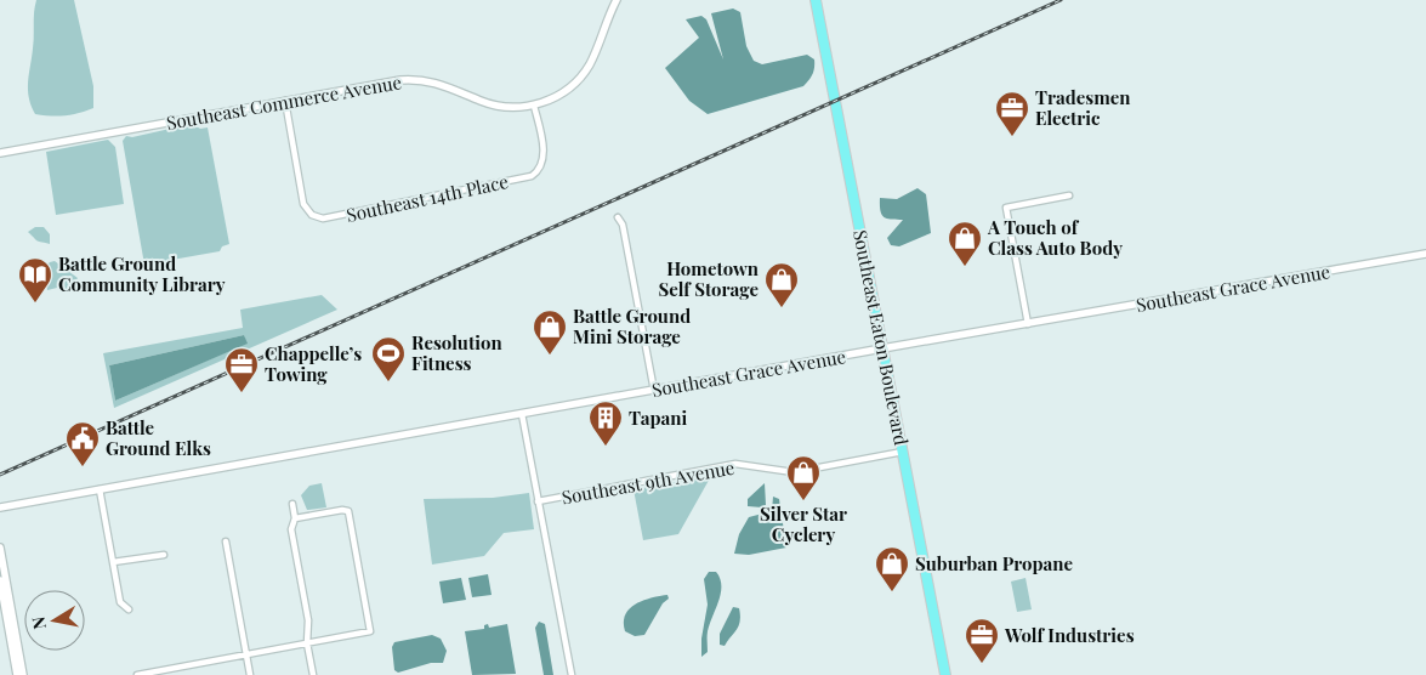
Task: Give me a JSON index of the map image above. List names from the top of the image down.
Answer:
{
  "streets": {
    "main road": ["Southeast Eaton Boulevard"],
    "street": [
      "Southeast Commerce Avenue",
      "Southeast 14th Place",
      "Southeast Grace Avenue",
      "Southeast 9th Avenue"
    ]
  },
  "crossings": [
    ["Southeast Commerce Avenue", "Southeast 14th Place"],
    ["Southeast Grace Avenue", "Southeast Eaton Boulevard"],
    ["Southeast Eaton Boulevard", "Southeast 9th Avenue"]
  ],
  "places": {
    "office": ["Tradesmen Electric", "Chappelle’s Towing", "Wolf Industries"],
    "shop": [
      "A Touch of Class Auto Body",
      "Hometown Self Storage",
      "Battle Ground Mini Storage",
      "Silver Star Cyclery",
      "Suburban Propane"
    ],
    "library": ["Battle Ground Community Library"],
    "sports": ["Resolution Fitness"],
    "building": ["Tapani"],
    "public building": ["Battle Ground Elks"]
  },
  "north": "left"
}
